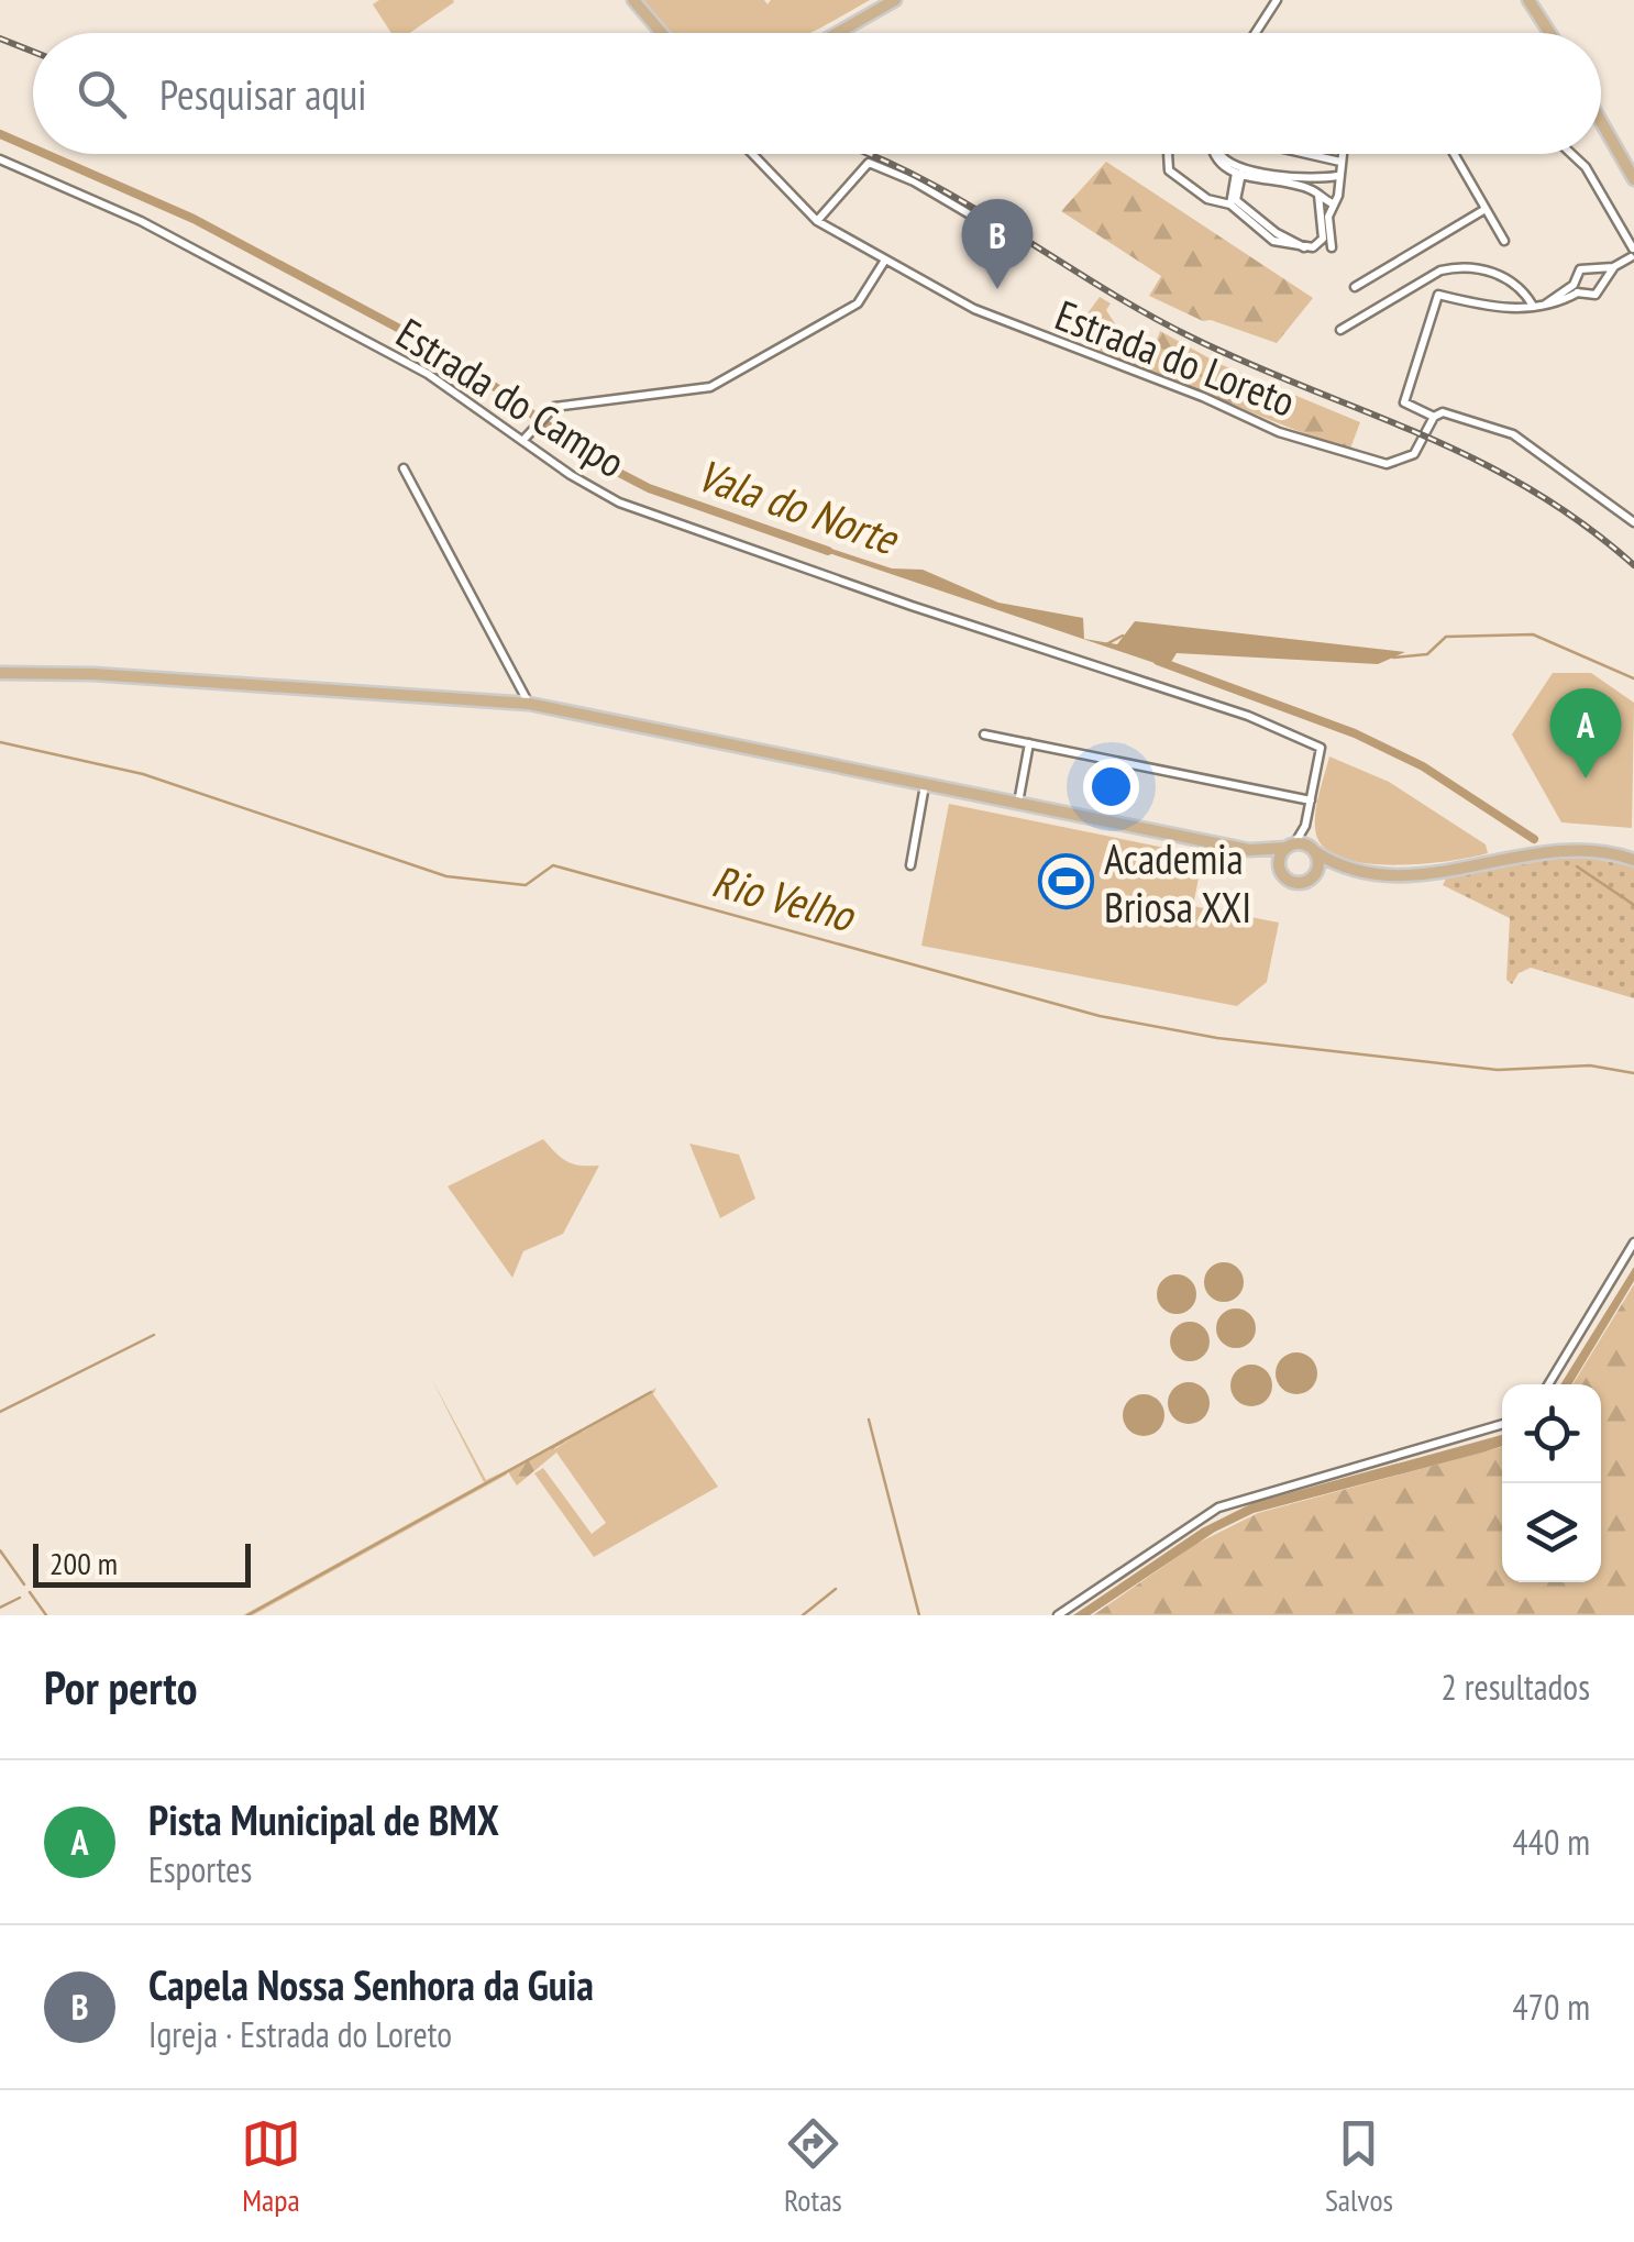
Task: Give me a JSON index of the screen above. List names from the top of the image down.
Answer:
{
  "streets": {
    "street": ["Estrada do Loreto", "Estrada do Campo"]
  },
  "water": ["Vala do Norte", "Rio Velho"],
  "places": {
    "sports": ["Academia Briosa XXI"]
  },
  "scale_bar": "200 m",
  "page": {
    "search": "Pesquisar aqui",
    "pins": ["B", "A"],
    "scale": "200 m",
    "heading": ["Por perto", "2 resultados"],
    "list": [
      {
        "mark": "A",
        "name": "Pista Municipal de BMX",
        "note": "Esportes",
        "value": "440 m"
      },
      {
        "mark": "B",
        "name": "Capela Nossa Senhora da Guia",
        "note": "Igreja · Estrada do Loreto",
        "value": "470 m"
      }
    ],
    "nav": ["Mapa", "Rotas", "Salvos"]
  }
}
